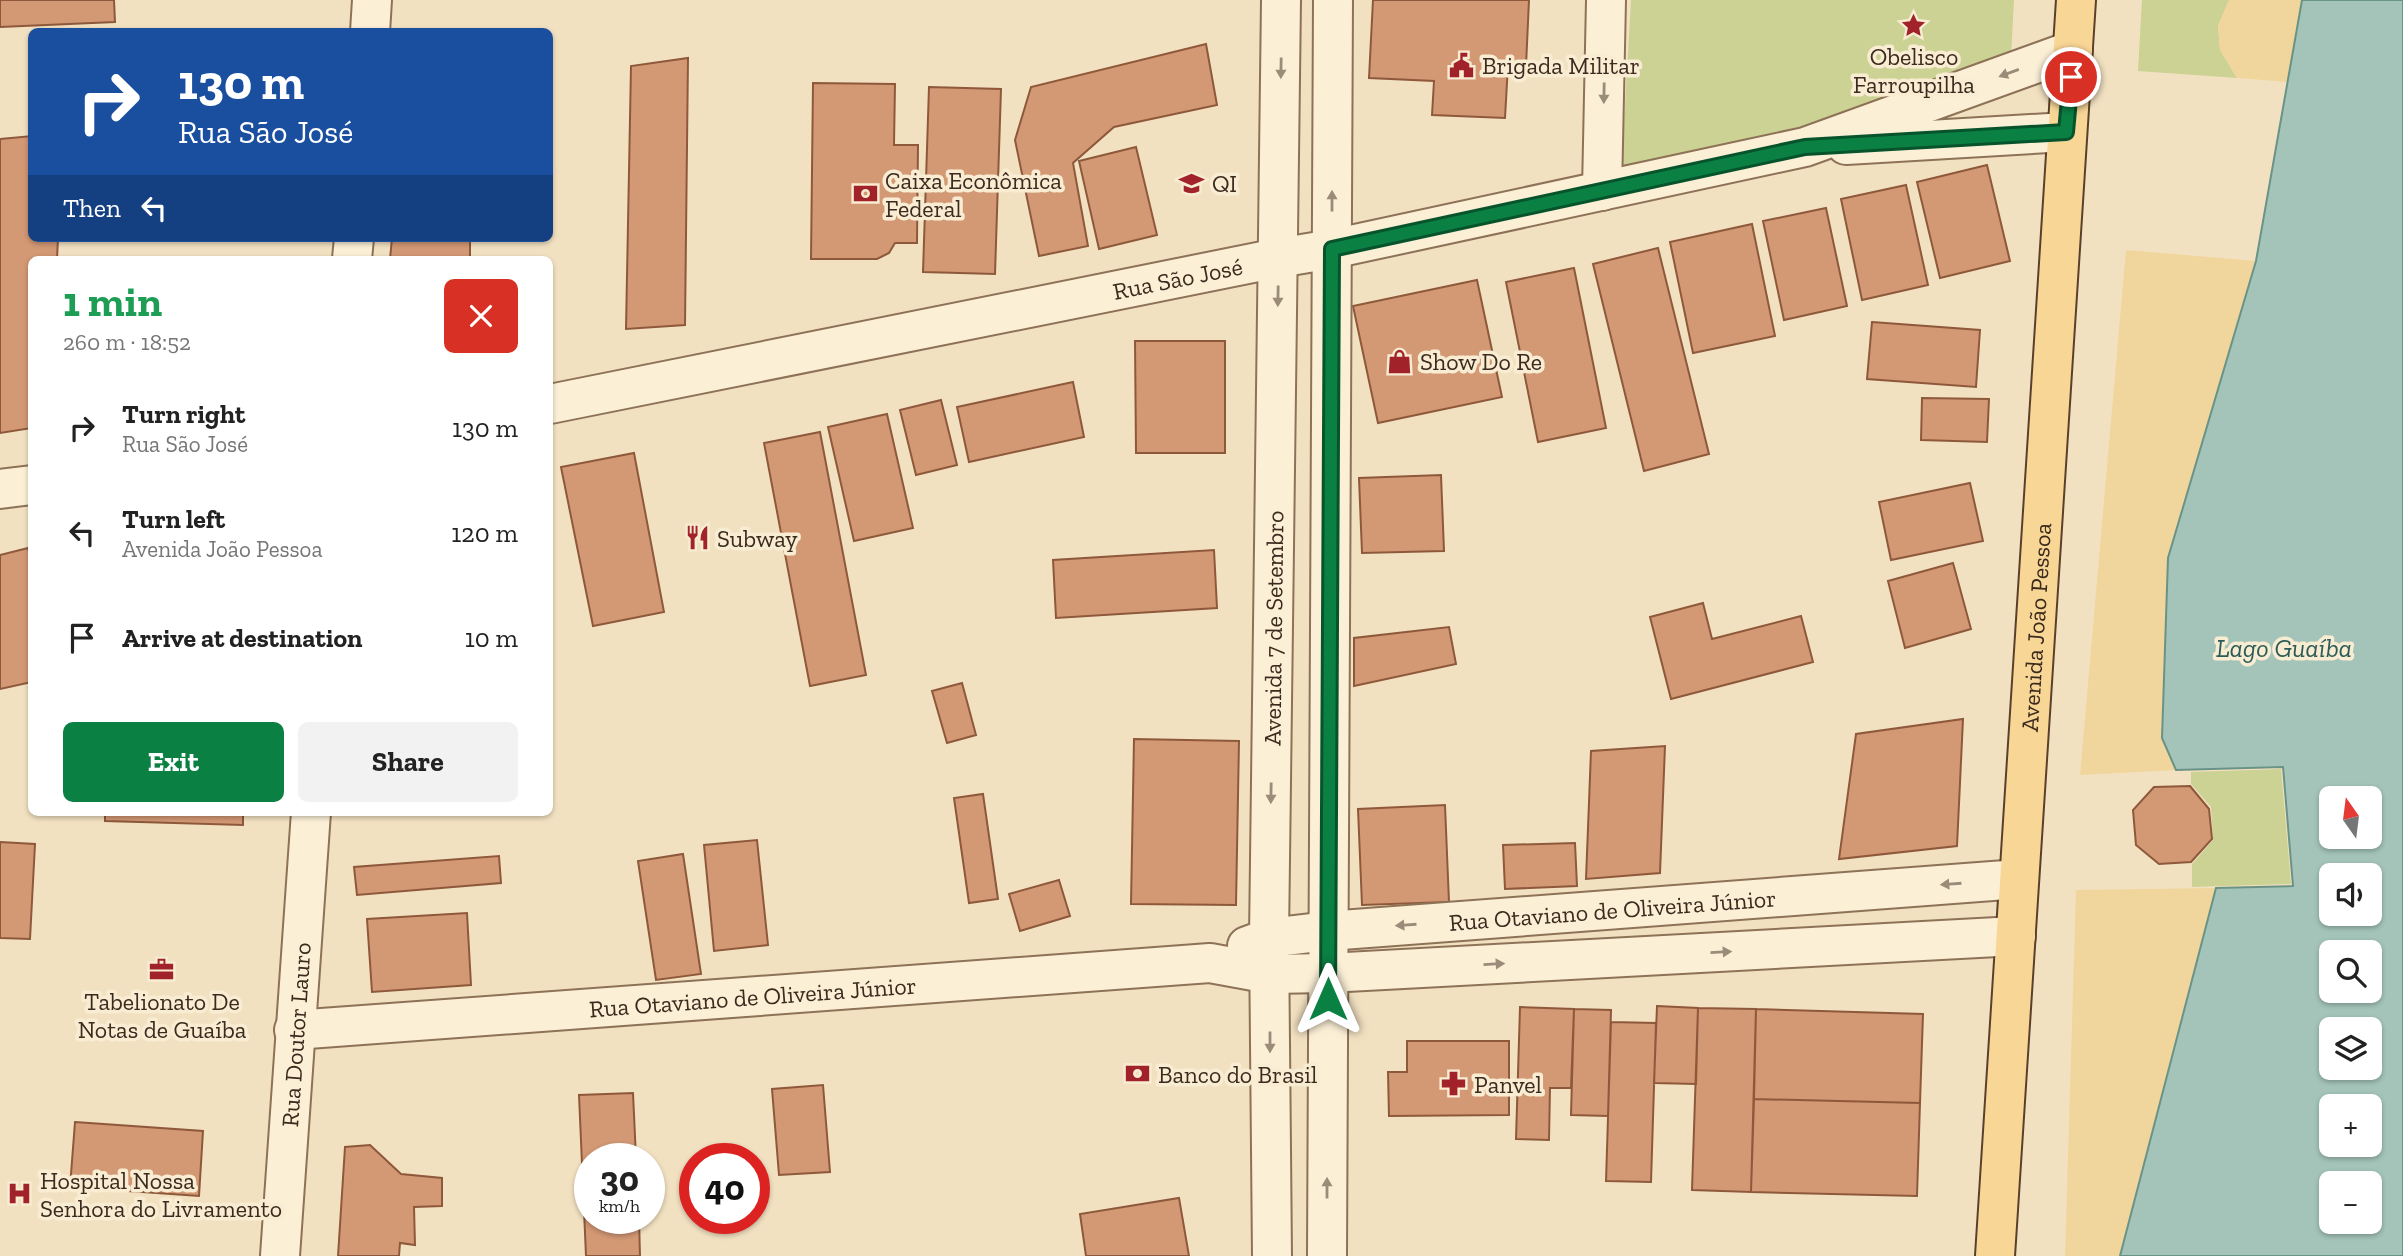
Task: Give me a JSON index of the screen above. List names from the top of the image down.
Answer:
{
  "streets": {
    "main road": ["Avenida João Pessoa"],
    "street": [
      "Rua São José",
      "Avenida 7 de Setembro",
      "Rua Otaviano de Oliveira Júnior",
      "Rua Doutor Lauro"
    ]
  },
  "crossings": [
    ["Rua São José", "Avenida 7 de Setembro"],
    ["Rua São José", "Avenida João Pessoa"],
    ["Avenida 7 de Setembro", "Rua Otaviano de Oliveira Júnior"],
    ["Avenida João Pessoa", "Rua Otaviano de Oliveira Júnior"],
    ["Rua Otaviano de Oliveira Júnior", "Rua Doutor Lauro"]
  ],
  "water": ["Lago Guaíba"],
  "places": {
    "place": ["Obelisco Farroupilha"],
    "public building": ["Brigada Militar"],
    "school or university": ["QI"],
    "bank": ["Caixa Econômica Federal", "Banco do Brasil"],
    "shop": ["Show Do Re"],
    "restaurant": ["Subway"],
    "office": ["Tabelionato De Notas de Guaíba"],
    "pharmacy": ["Panvel"],
    "hospital": ["Hospital Nossa Senhora do Livramento"]
  },
  "north": "top",
  "page": {
    "turn": ["130 m", "Rua São José"],
    "then": "Then",
    "heading": ["1 min", "260 m · 18:52"],
    "list": [
      {
        "name": "Turn right",
        "note": "Rua São José",
        "value": "130 m"
      },
      {
        "name": "Turn left",
        "note": "Avenida João Pessoa",
        "value": "120 m"
      },
      {
        "name": "Arrive at destination",
        "value": "10 m"
      }
    ],
    "buttons": ["Exit", "Share"],
    "map_buttons": ["+", "−"],
    "speed": "30 km/h",
    "limit": "40"
  }
}
